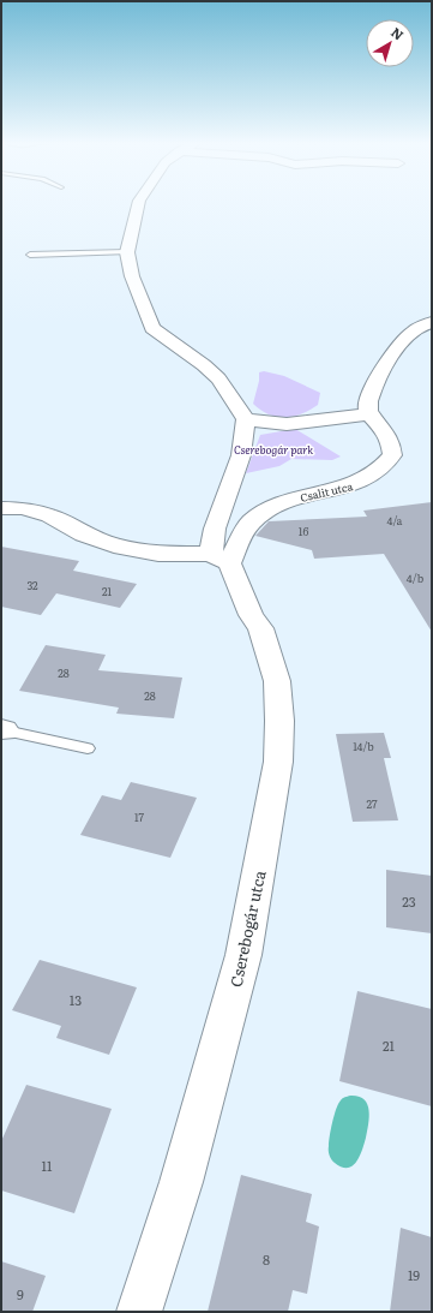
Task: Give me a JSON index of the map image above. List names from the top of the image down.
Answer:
{
  "streets": {
    "street": ["Csalit utca", "Cserebogár utca"]
  },
  "crossings": [
    ["Csalit utca", "Cserebogár utca"]
  ],
  "parks": ["Cserebogár park"],
  "house_numbers": [
    "4/a",
    "16",
    "4/b",
    "32",
    "21",
    "28",
    "28",
    "14/b",
    "27",
    "17",
    "23",
    "13",
    "21",
    "11",
    "8",
    "19",
    "9"
  ],
  "north": "top right"
}
